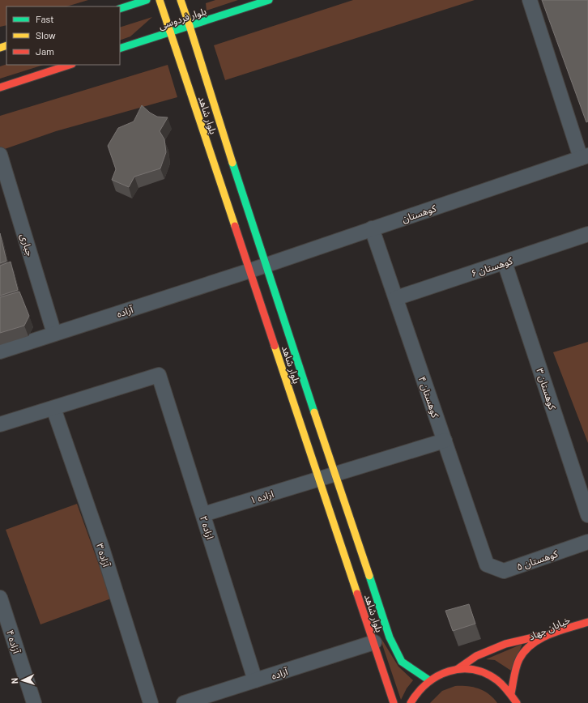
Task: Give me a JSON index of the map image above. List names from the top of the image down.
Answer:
{
  "streets": {
    "main road": ["بلوار فردوسی", "بلوار شاهد", "خیابان جهاد"],
    "street": [
      "کوهستان",
      "جباری",
      "کوهستان ۶",
      "آزاده",
      "کوهستان ۳",
      "کوهستان ۴",
      "ازاده ۱",
      "ازاده ۲",
      "آزاده ۳",
      "کوهستان ۵",
      "آزاده ۴"
    ]
  },
  "crossings": [
    ["بلوار فردوسی", "بلوار شاهد"],
    ["بلوار شاهد", "کوهستان"],
    ["بلوار شاهد", "آزاده"],
    ["بلوار شاهد", "ازاده ۱"],
    ["کوهستان", "آزاده"],
    ["کوهستان", "کوهستان ۴"],
    ["جباری", "آزاده"],
    ["کوهستان ۶", "کوهستان ۳"],
    ["کوهستان ۶", "کوهستان ۴"],
    ["آزاده", "ازاده ۲"],
    ["کوهستان ۴", "ازاده ۱"],
    ["کوهستان ۴", "کوهستان ۵"],
    ["ازاده ۱", "ازاده ۲"],
    ["ازاده ۲", "آزاده ۳"]
  ],
  "legend": ["Fast", "Slow", "Jam"],
  "north": "left"
}
